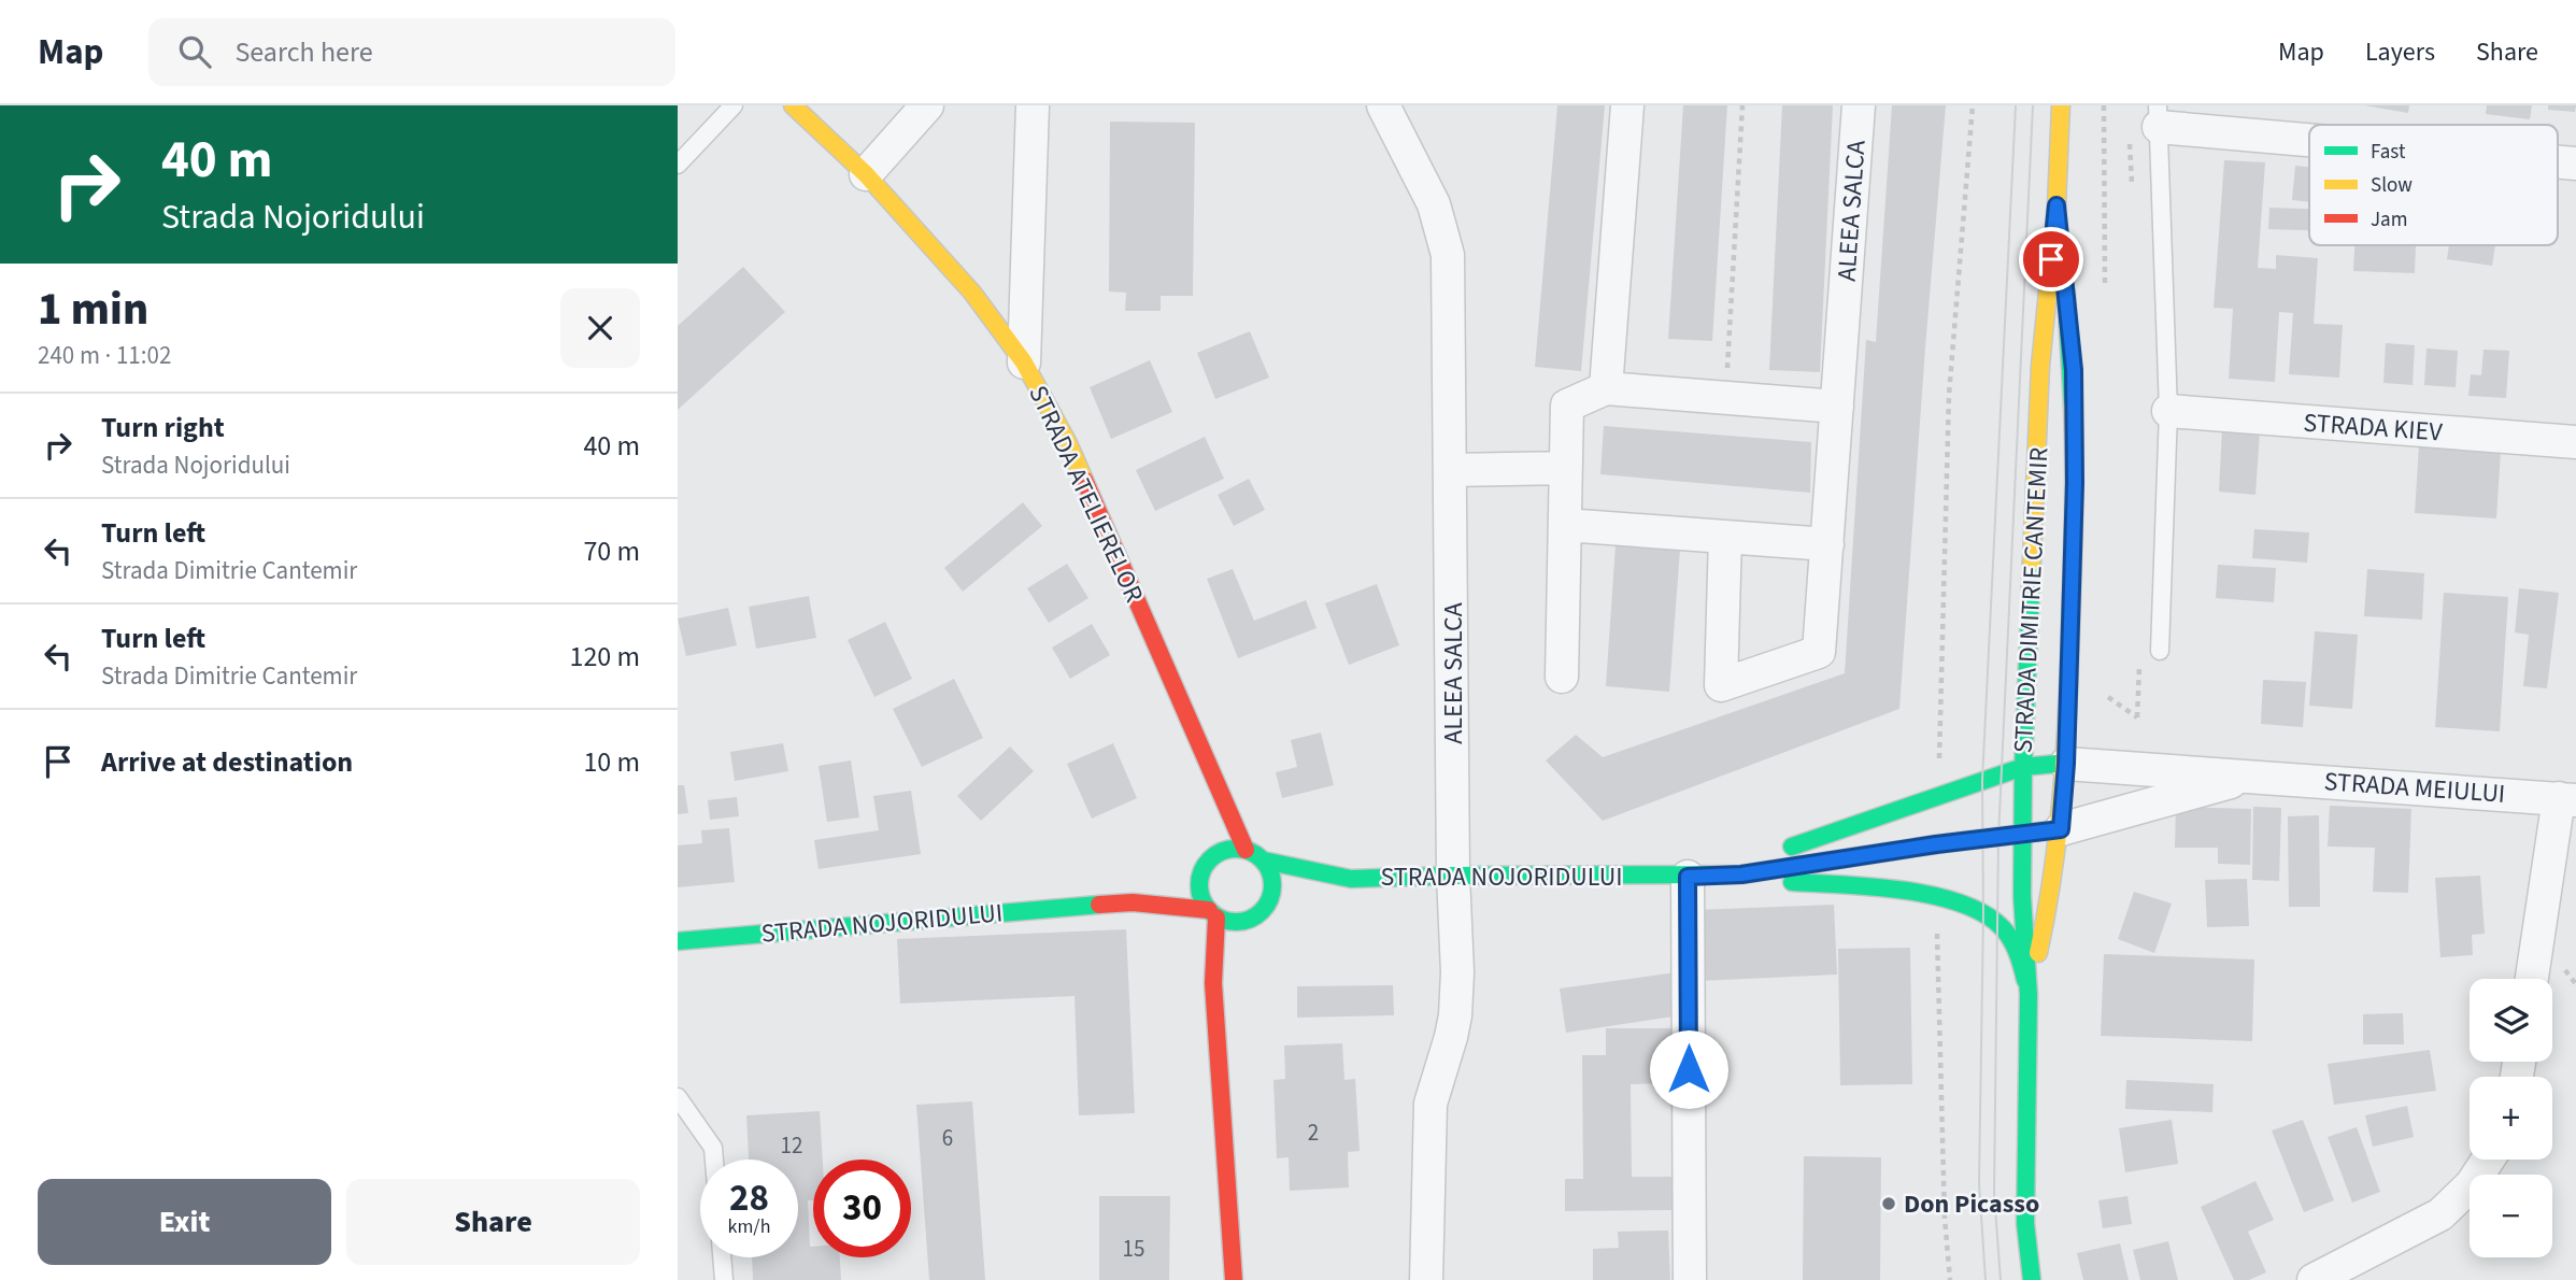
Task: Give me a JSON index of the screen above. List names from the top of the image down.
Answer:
{
  "streets": {
    "main road": ["STRADA ATELIERELOR", "STRADA DIMITRIE CANTEMIR", "STRADA NOJORIDULUI"],
    "street": ["ALEEA SALCA", "STRADA KIEV", "STRADA MEIULUI"]
  },
  "crossings": [
    ["ALEEA SALCA", "STRADA NOJORIDULUI"],
    ["STRADA ATELIERELOR", "STRADA NOJORIDULUI"],
    ["STRADA DIMITRIE CANTEMIR", "STRADA MEIULUI"],
    ["STRADA DIMITRIE CANTEMIR", "STRADA NOJORIDULUI"],
    ["STRADA MEIULUI", "STRADA NOJORIDULUI"]
  ],
  "places": ["Don Picasso"],
  "house_numbers": [
    "2",
    "6",
    "12",
    "15"
  ],
  "legend": ["Fast", "Slow", "Jam"],
  "page": {
    "header": "Map",
    "search": "Search here",
    "nav": ["Map", "Layers", "Share"],
    "turn": ["40 m", "Strada Nojoridului"],
    "heading": ["1 min", "240 m · 11:02"],
    "list": [
      {
        "name": "Turn right",
        "note": "Strada Nojoridului",
        "value": "40 m"
      },
      {
        "name": "Turn left",
        "note": "Strada Dimitrie Cantemir",
        "value": "70 m"
      },
      {
        "name": "Turn left",
        "note": "Strada Dimitrie Cantemir",
        "value": "120 m"
      },
      {
        "name": "Arrive at destination",
        "value": "10 m"
      }
    ],
    "map_buttons": ["+", "−"],
    "speed": "28 km/h",
    "limit": "30",
    "buttons": ["Exit", "Share"]
  }
}
